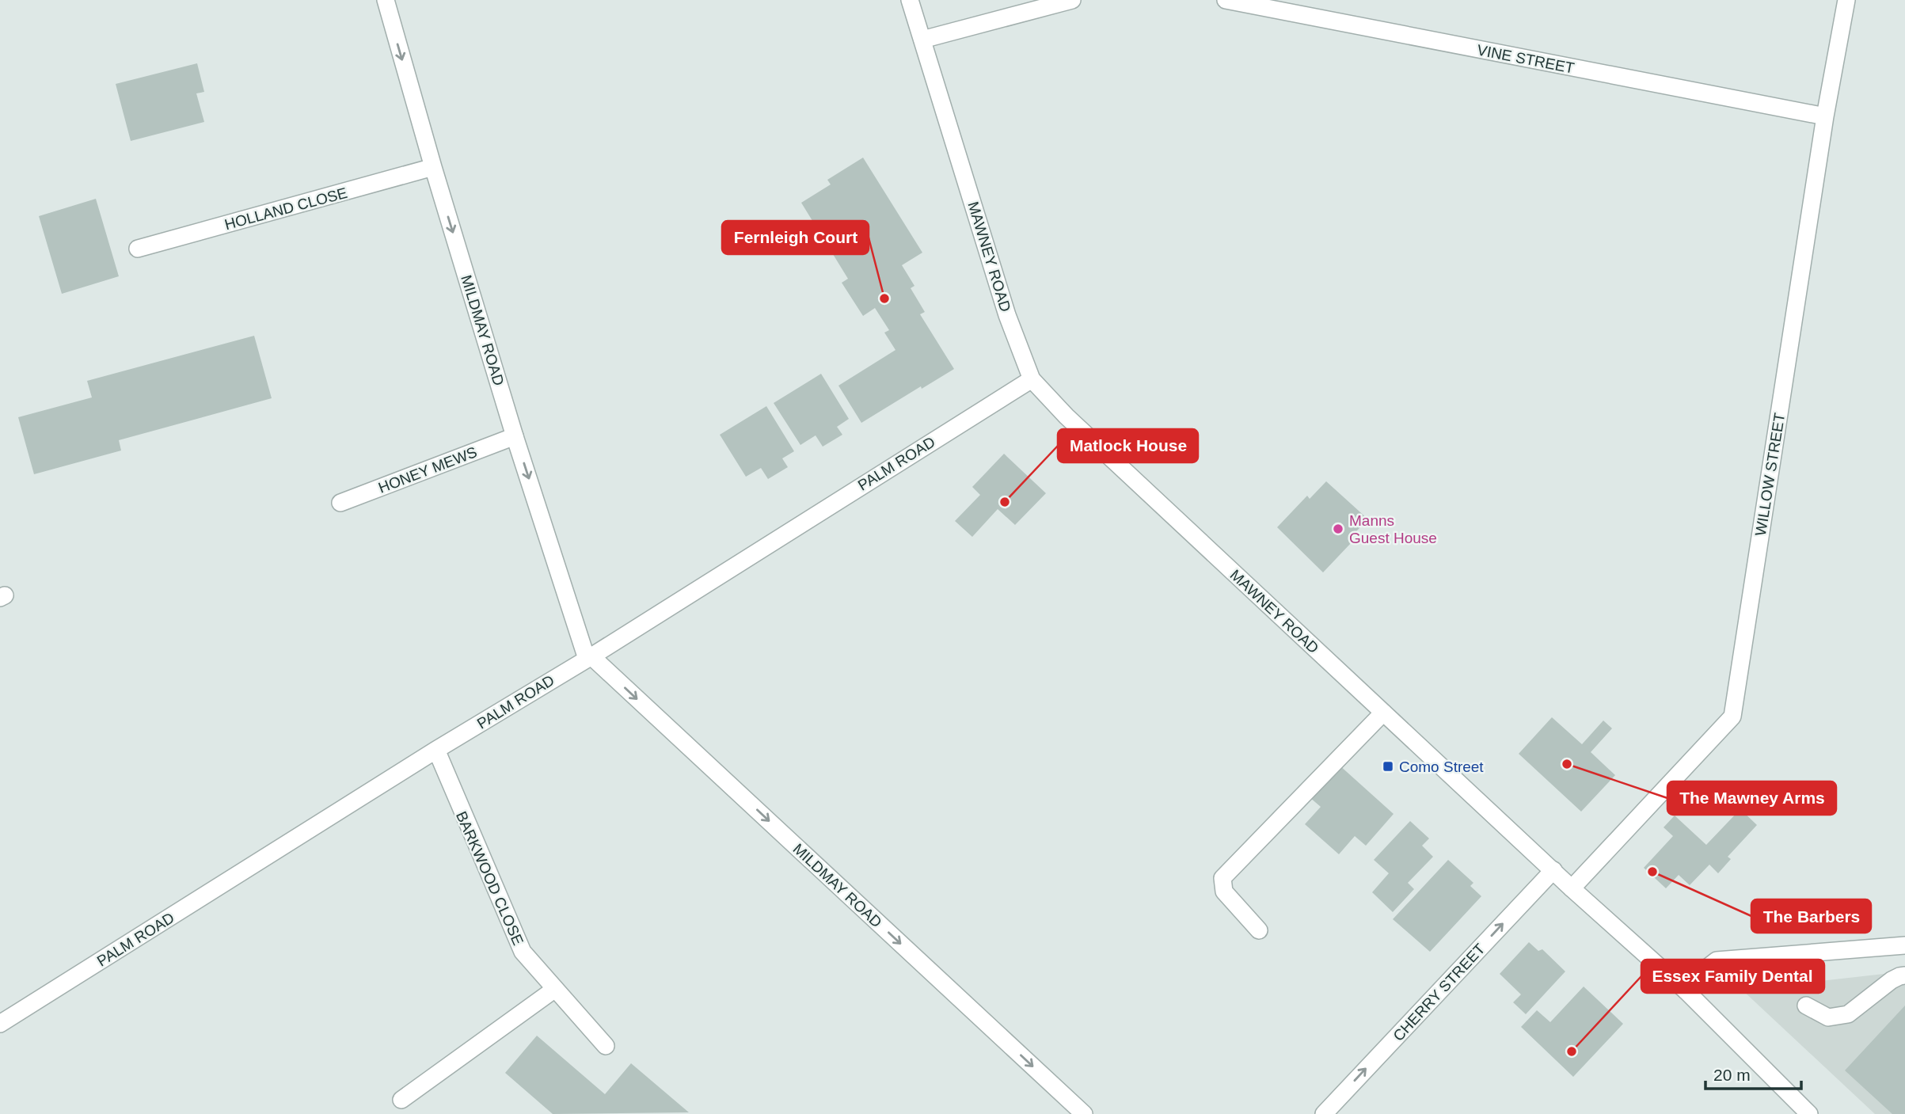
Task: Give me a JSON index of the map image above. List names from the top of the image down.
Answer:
{
  "streets": {
    "street": [
      "VINE STREET",
      "HOLLAND CLOSE",
      "MAWNEY ROAD",
      "MILDMAY ROAD",
      "PALM ROAD",
      "HONEY MEWS",
      "WILLOW STREET",
      "BARKWOOD CLOSE",
      "CHERRY STREET"
    ]
  },
  "crossings": [
    ["VINE STREET", "WILLOW STREET"],
    ["HOLLAND CLOSE", "MILDMAY ROAD"],
    ["MAWNEY ROAD", "PALM ROAD"],
    ["MAWNEY ROAD", "WILLOW STREET"],
    ["MAWNEY ROAD", "CHERRY STREET"],
    ["MILDMAY ROAD", "PALM ROAD"],
    ["MILDMAY ROAD", "HONEY MEWS"],
    ["PALM ROAD", "BARKWOOD CLOSE"]
  ],
  "one_way": ["MILDMAY ROAD", "CHERRY STREET"],
  "places": {
    "other": [
      "Fernleigh Court",
      "Matlock House",
      "Manns Guest House",
      "The Mawney Arms",
      "The Barbers",
      "Essex Family Dental"
    ],
    "transit": ["Como Street"]
  },
  "scale_bar": "20 m"
}
